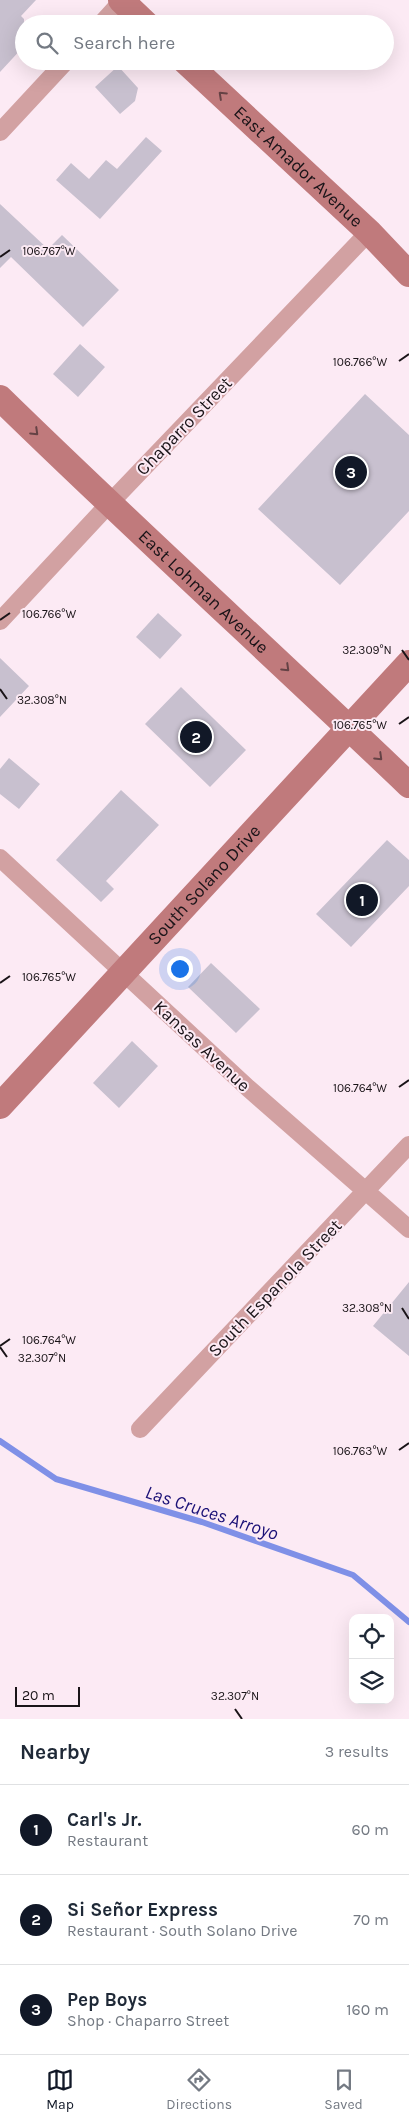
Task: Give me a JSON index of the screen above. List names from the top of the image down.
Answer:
{
  "streets": {
    "main road": ["East Amador Avenue", "East Lohman Avenue", "South Solano Drive"],
    "street": ["Chaparro Street", "Kansas Avenue", "South Espanola Street"]
  },
  "crossings": [
    ["East Amador Avenue", "Chaparro Street"],
    ["Chaparro Street", "East Lohman Avenue"],
    ["East Lohman Avenue", "South Solano Drive"],
    ["South Solano Drive", "Kansas Avenue"],
    ["Kansas Avenue", "South Espanola Street"]
  ],
  "one_way": ["East Amador Avenue", "East Lohman Avenue"],
  "water": ["Las Cruces Arroyo"],
  "scale_bar": "20 m",
  "page": {
    "search": "Search here",
    "pins": ["3", "2", "1"],
    "scale": "20 m",
    "heading": ["Nearby", "3 results"],
    "list": [
      {
        "mark": "1",
        "name": "Carl's Jr.",
        "note": "Restaurant",
        "value": "60 m"
      },
      {
        "mark": "2",
        "name": "Si Señor Express",
        "note": "Restaurant · South Solano Drive",
        "value": "70 m"
      },
      {
        "mark": "3",
        "name": "Pep Boys",
        "note": "Shop · Chaparro Street",
        "value": "160 m"
      }
    ],
    "nav": ["Map", "Directions", "Saved"]
  },
  "coordinates": [
    "106.767°W",
    "106.766°W",
    "32.309°N",
    "32.308°N",
    "106.765°W",
    "106.764°W",
    "32.307°N",
    "106.763°W"
  ]
}
